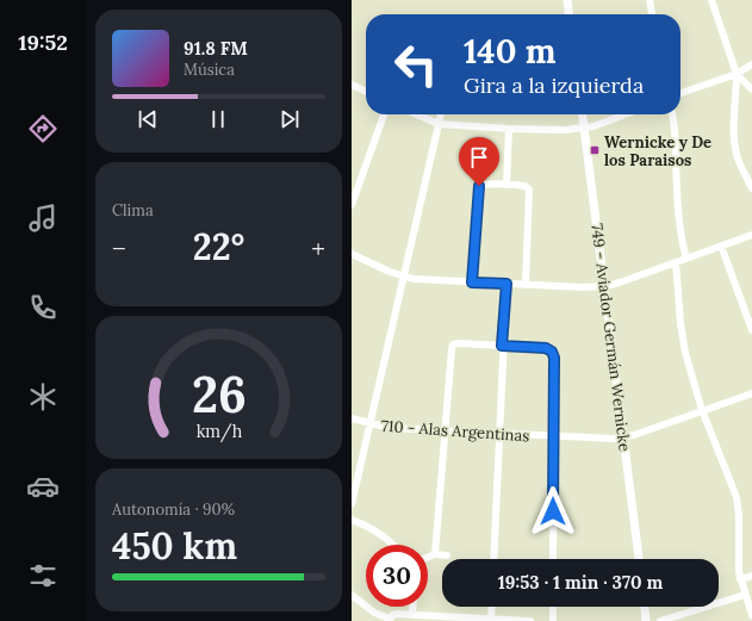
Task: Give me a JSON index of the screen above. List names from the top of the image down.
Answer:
{
  "streets": {
    "street": ["749 - Aviador Germán Wernicke", "710 - Alas Argentinas"]
  },
  "crossings": [
    ["749 - Aviador Germán Wernicke", "710 - Alas Argentinas"]
  ],
  "places": {
    "transit": ["Wernicke y De los Paraisos"]
  },
  "page": {
    "tabs": "19:52",
    "turn": ["140 m", "Gira a la izquierda"],
    "song": ["91.8 FM", "Música"],
    "tile": [
      "Clima",
      ["Autonomía · 90%", "450 km"]
    ],
    "heat": ["−", "22°", "+"],
    "limit": "30",
    "trip": "19:53 · 1 min · 370 m",
    "gauge": ["26", "km/h"]
  }
}
